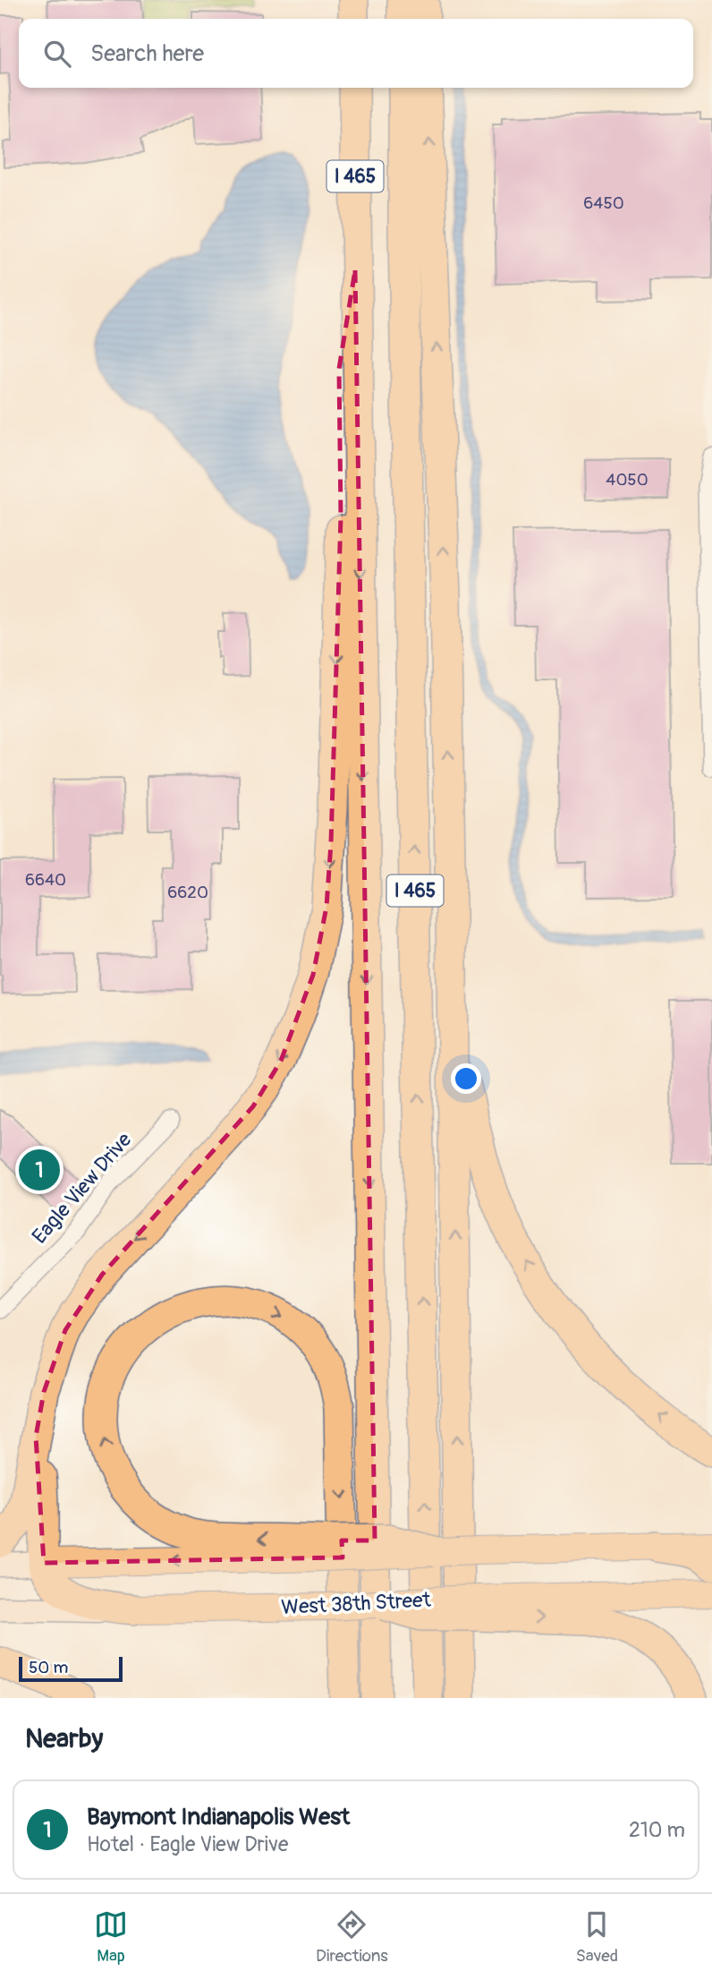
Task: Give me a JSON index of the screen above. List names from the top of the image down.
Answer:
{
  "streets": {
    "highway": ["I 465"],
    "main road": ["West 38th Street"],
    "street": ["Eagle View Drive"]
  },
  "house_numbers": [
    "6450",
    "4050",
    "6640",
    "6620"
  ],
  "scale_bar": "50 m",
  "page": {
    "search": "Search here",
    "pins": "1",
    "scale": "50 m",
    "heading": "Nearby",
    "list": [
      {
        "mark": "1",
        "name": "Baymont Indianapolis West",
        "note": "Hotel · Eagle View Drive",
        "value": "210 m"
      }
    ],
    "nav": ["Map", "Directions", "Saved"]
  }
}
